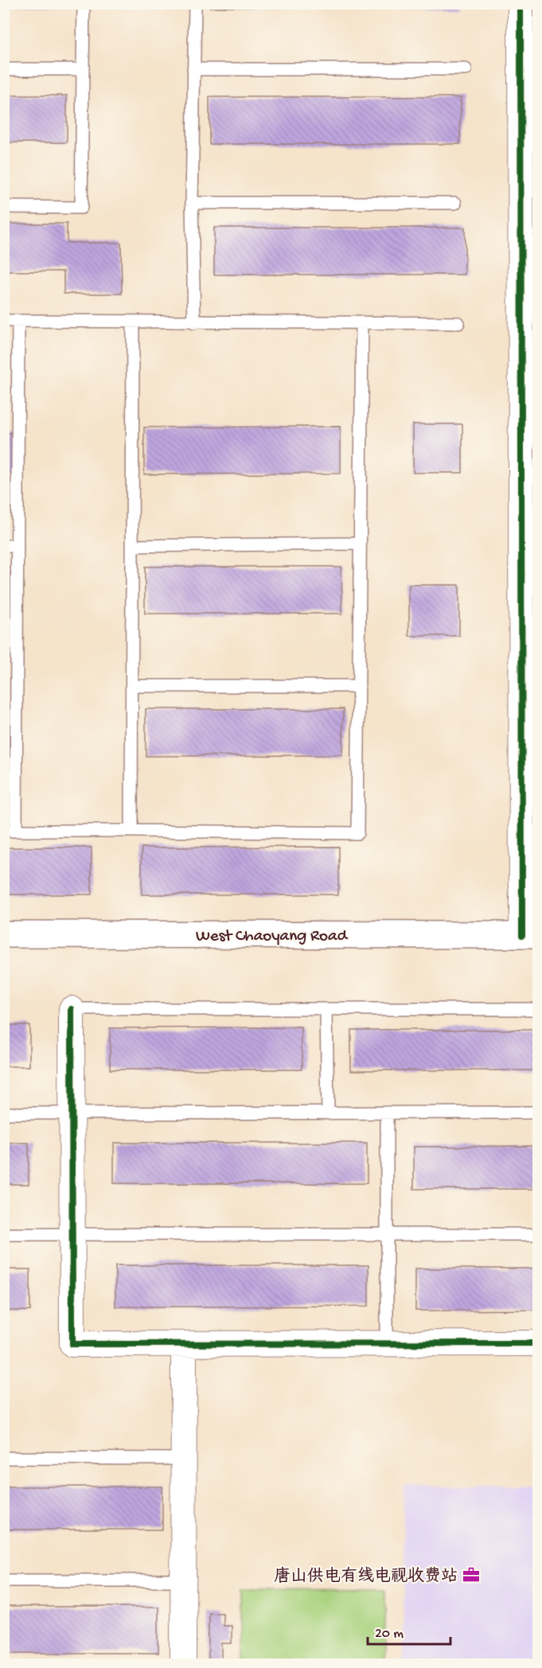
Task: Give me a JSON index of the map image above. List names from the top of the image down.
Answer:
{
  "streets": {
    "main road": ["West Chaoyang Road"]
  },
  "places": {
    "office": ["唐山供电有线电视收费站"]
  },
  "scale_bar": "20 m"
}
